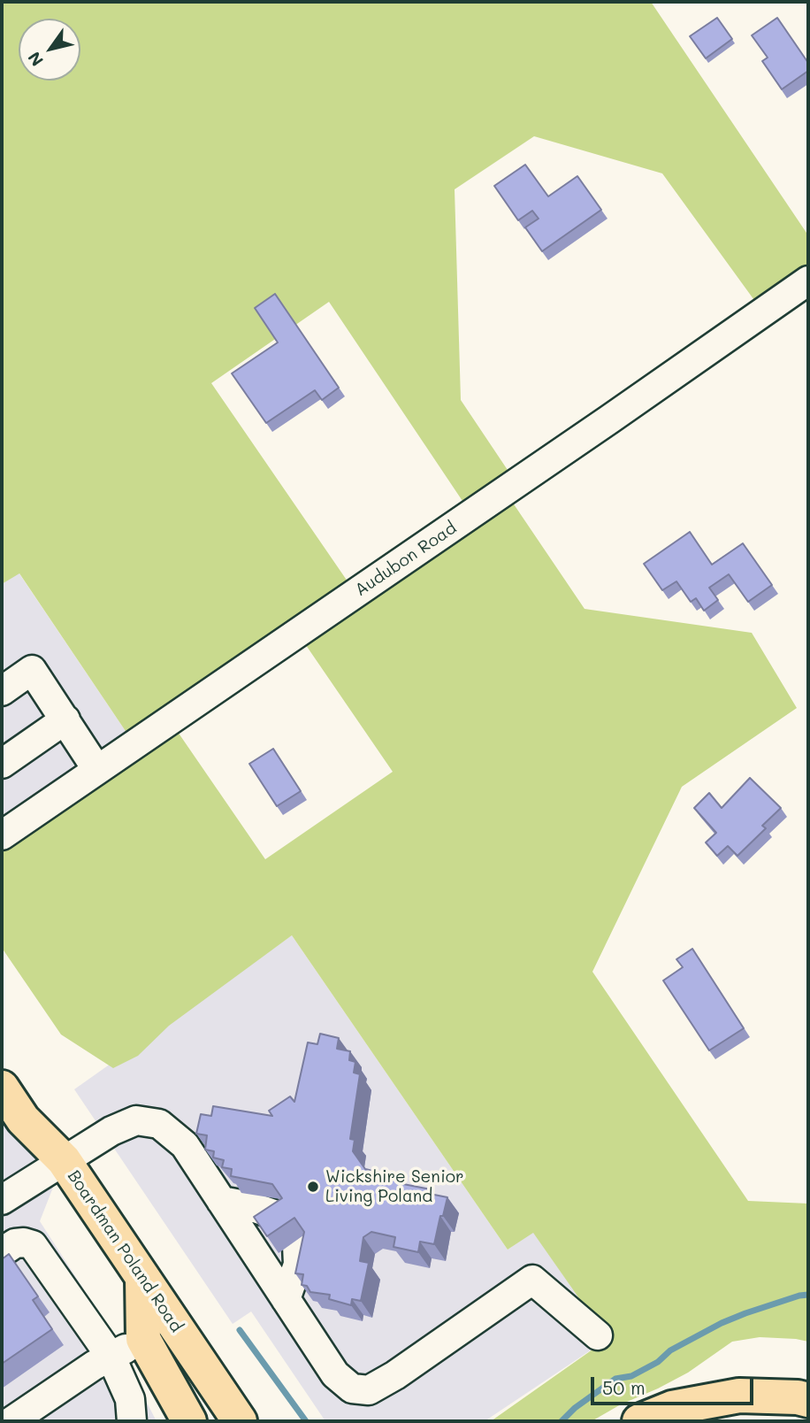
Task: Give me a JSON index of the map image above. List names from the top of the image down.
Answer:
{
  "streets": {
    "main road": ["Boardman Poland Road"],
    "street": ["Audubon Road"]
  },
  "places": ["Wickshire Senior Living Poland"],
  "scale_bar": "50 m",
  "north": "bottom left"
}
